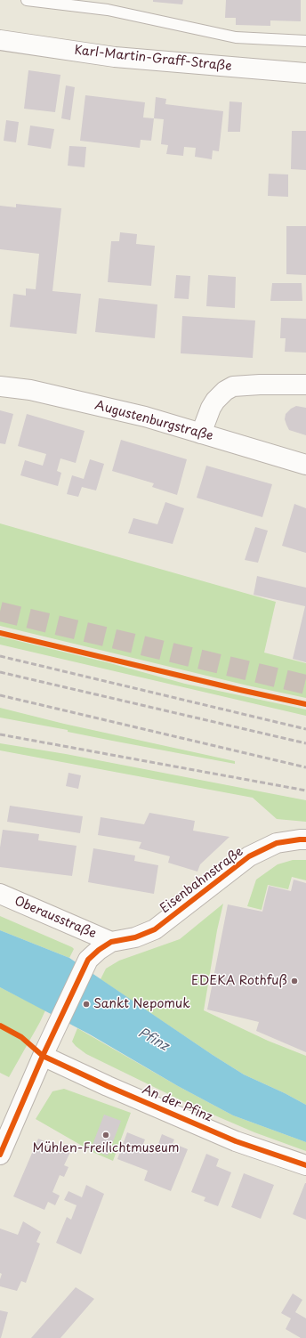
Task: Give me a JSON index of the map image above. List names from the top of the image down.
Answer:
{
  "streets": {
    "street": [
      "Karl-Martin-Graff-Straße",
      "Augustenburgstraße",
      "Eisenbahnstraße",
      "Oberausstraße",
      "An der Pfinz"
    ]
  },
  "crossings": [
    ["Eisenbahnstraße", "Oberausstraße"]
  ],
  "water": ["Pfinz"],
  "places": ["EDEKA Rothfuß", "Sankt Nepomuk", "Mühlen-Freilichtmuseum"]
}
